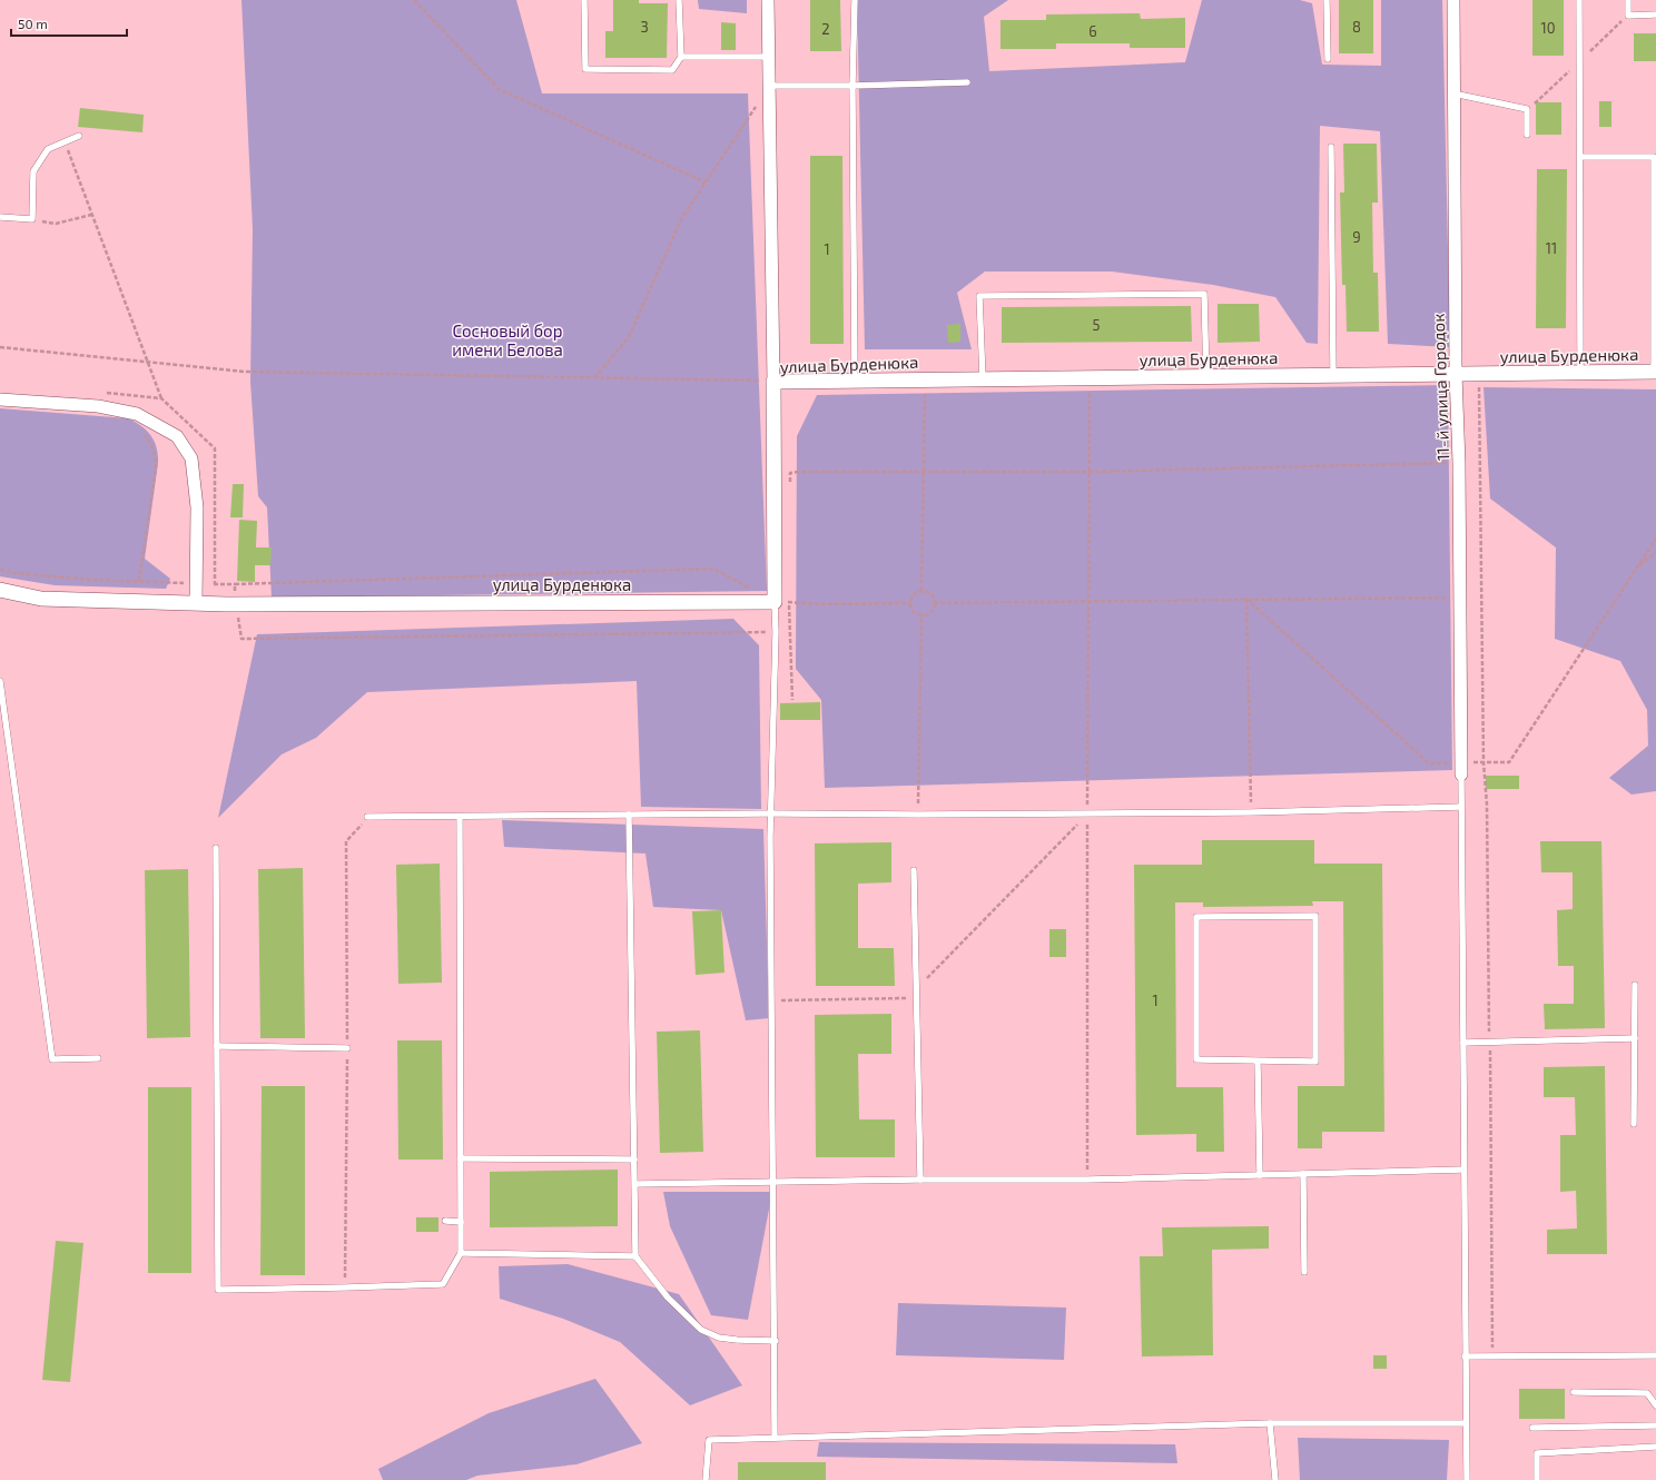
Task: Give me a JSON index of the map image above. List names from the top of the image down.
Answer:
{
  "streets": {
    "street": ["улица Бурденюка", "11-й улица Городок"]
  },
  "crossings": [
    ["улица Бурденюка", "11-й улица Городок"]
  ],
  "parks": ["Сосновый бор имени Белова"],
  "house_numbers": [
    "3",
    "8",
    "10",
    "2",
    "6",
    "9",
    "11",
    "1",
    "5",
    "1"
  ],
  "scale_bar": "50 m"
}
